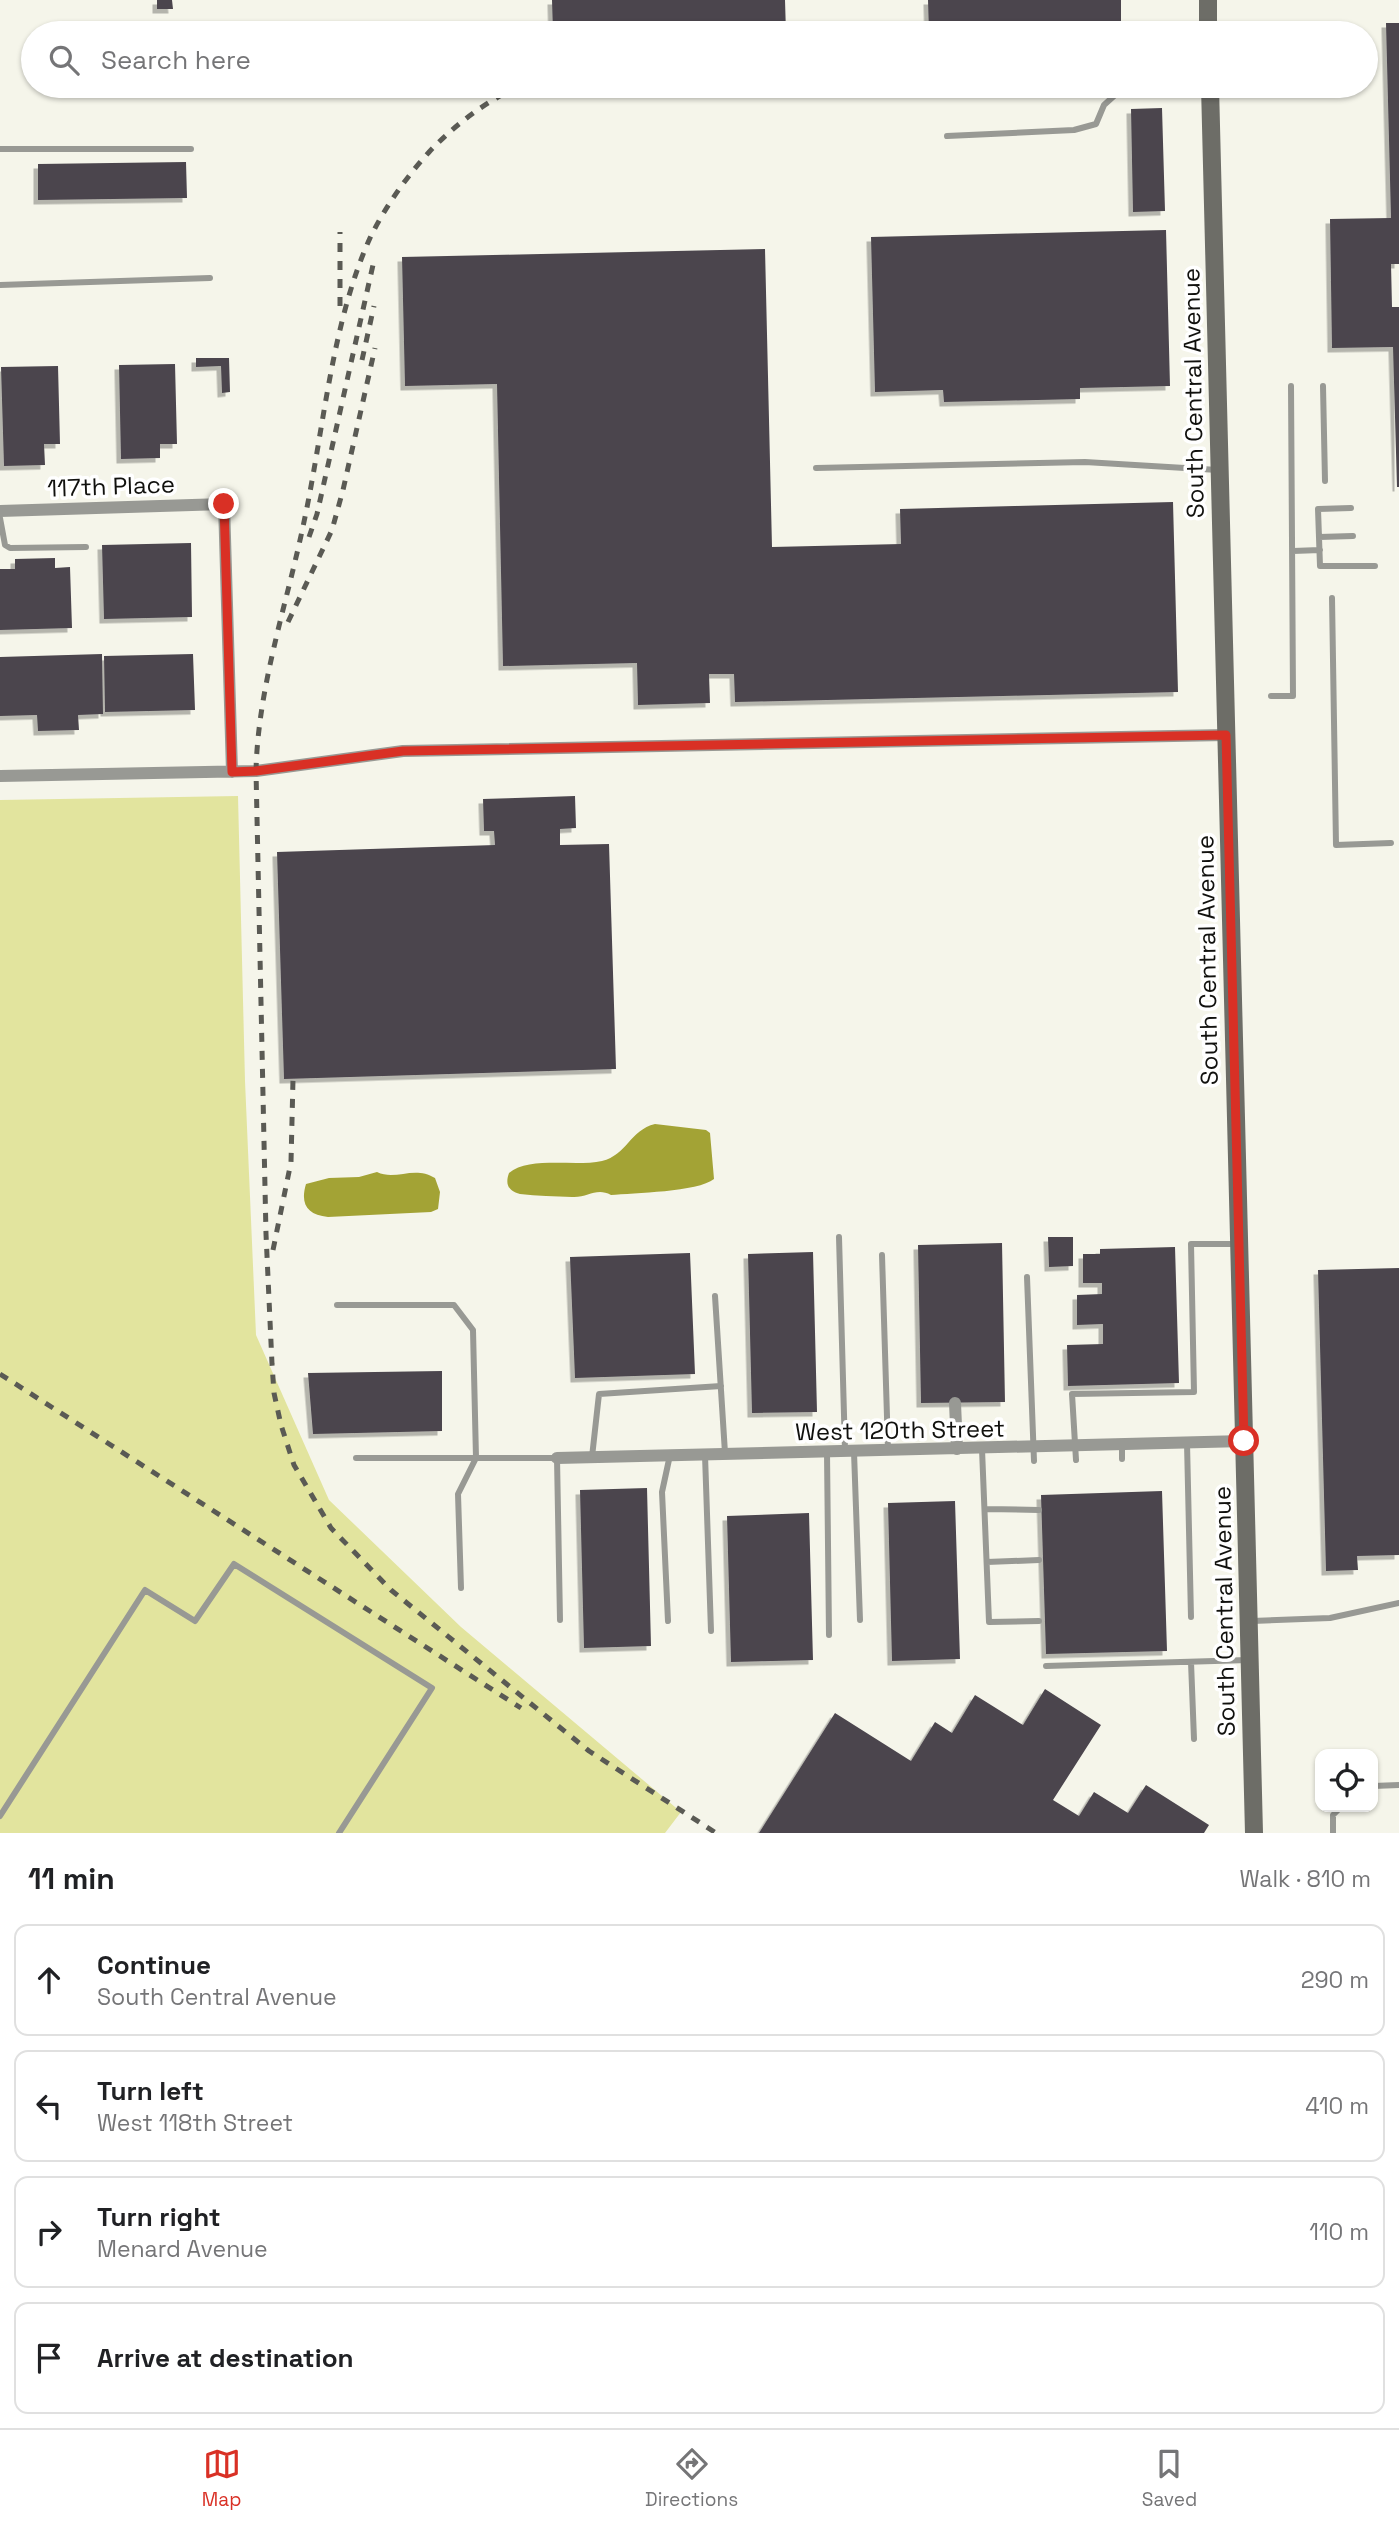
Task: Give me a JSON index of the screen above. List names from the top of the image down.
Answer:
{
  "streets": {
    "street": ["South Central Avenue", "117th Place", "West 120th Street"]
  },
  "crossings": [
    ["South Central Avenue", "West 120th Street"]
  ],
  "page": {
    "search": "Search here",
    "heading": ["11 min", "Walk · 810 m"],
    "list": [
      ["Continue", "South Central Avenue", "290 m"],
      ["Turn left", "West 118th Street", "410 m"],
      ["Turn right", "Menard Avenue", "110 m"],
      "Arrive at destination"
    ],
    "nav": ["Map", "Directions", "Saved"]
  }
}
